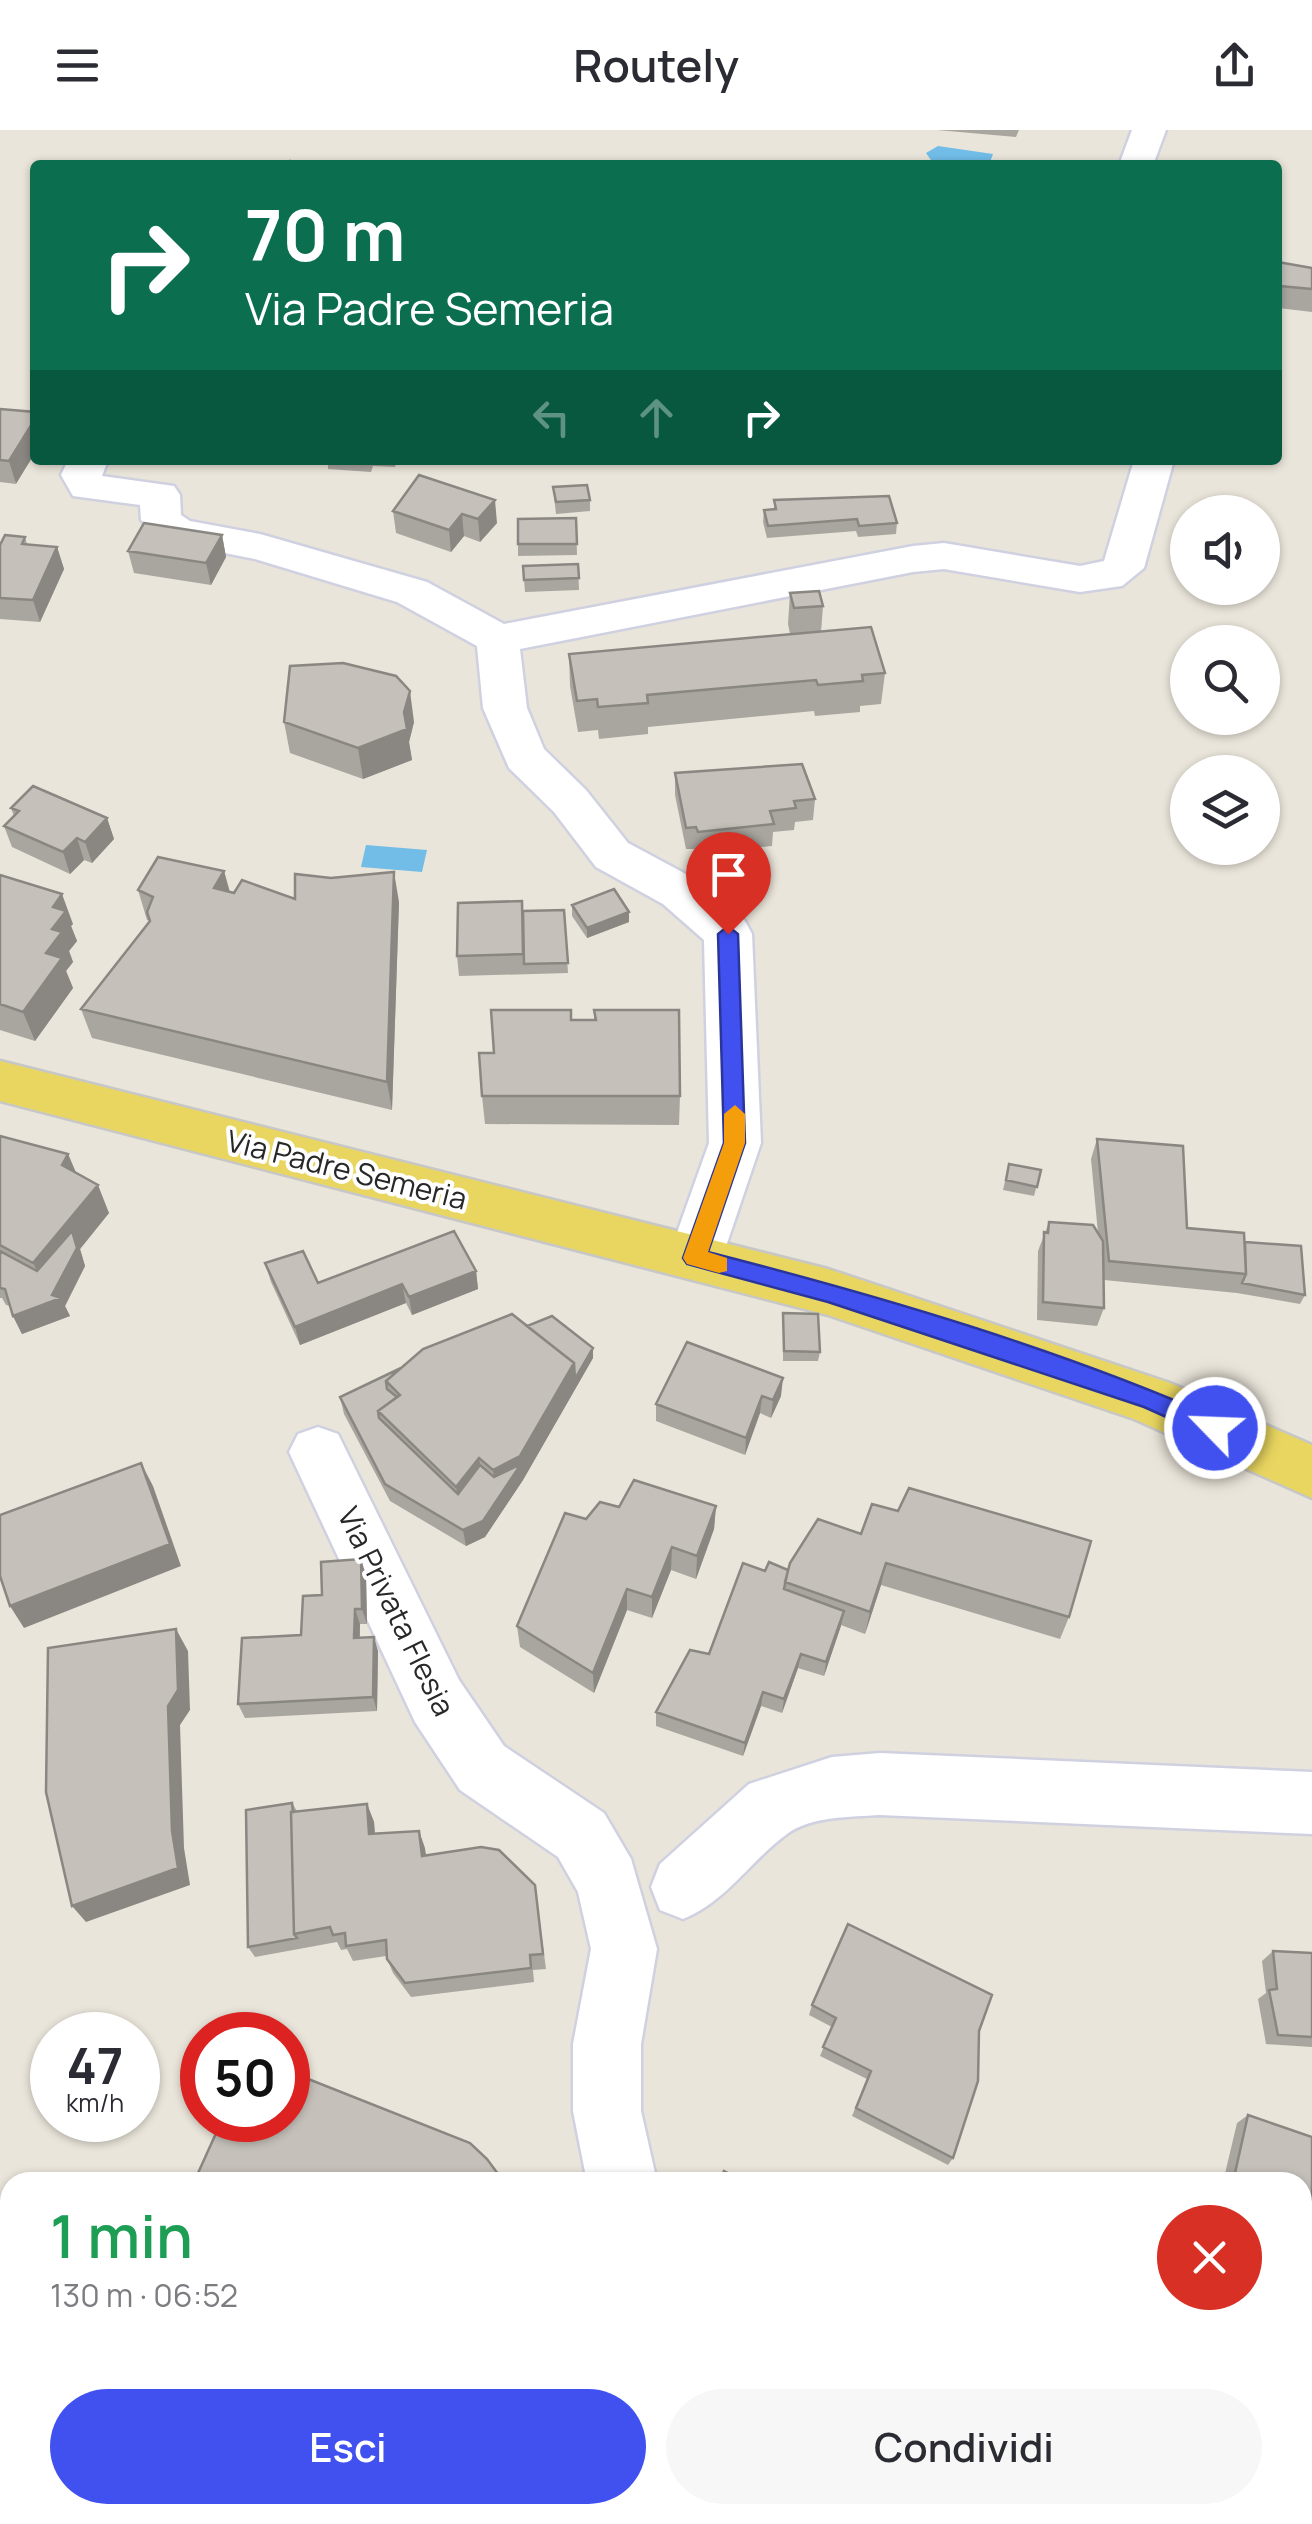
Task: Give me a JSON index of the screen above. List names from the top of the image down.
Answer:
{
  "streets": {
    "main road": ["Via Padre Semeria"],
    "street": ["Via Privata Flesia"]
  },
  "page": {
    "header": "Routely",
    "turn": ["70 m", "Via Padre Semeria"],
    "speed": "47 km/h",
    "limit": "50",
    "heading": ["1 min", "130 m · 06:52"],
    "buttons": ["Esci", "Condividi"]
  }
}
